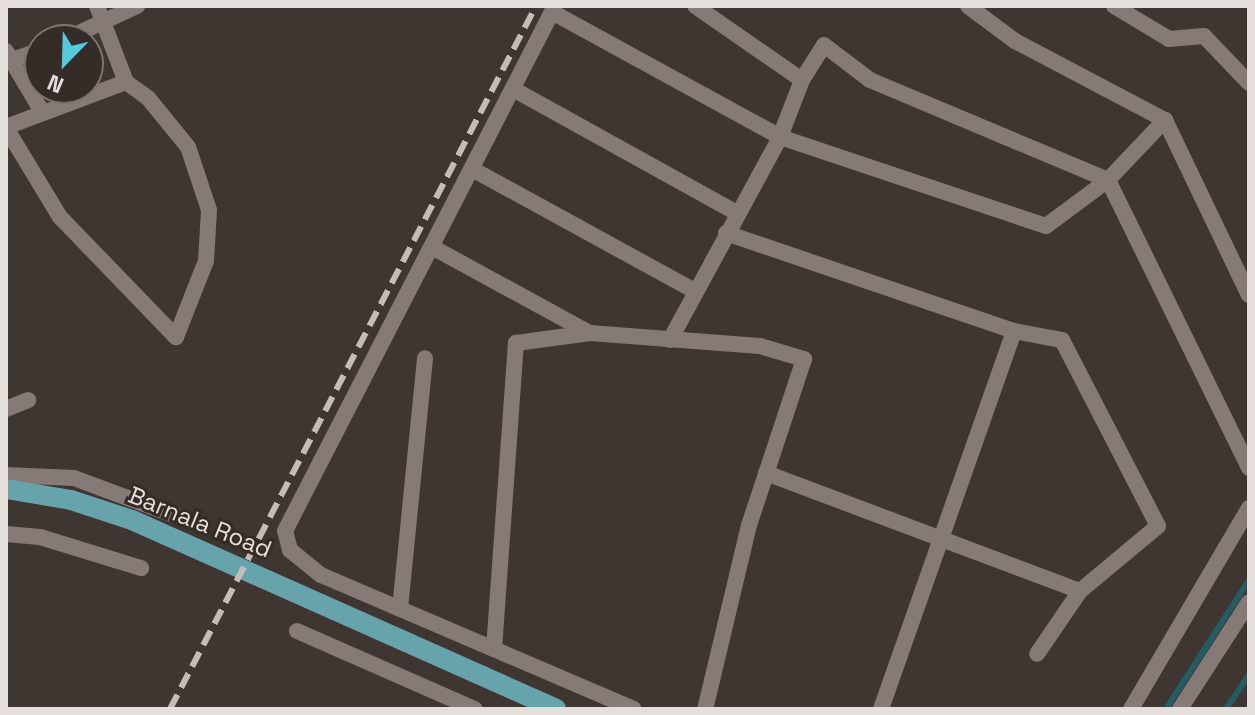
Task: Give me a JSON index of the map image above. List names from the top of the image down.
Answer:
{
  "streets": {
    "main road": ["Barnala Road"]
  },
  "north": "bottom left"
}
